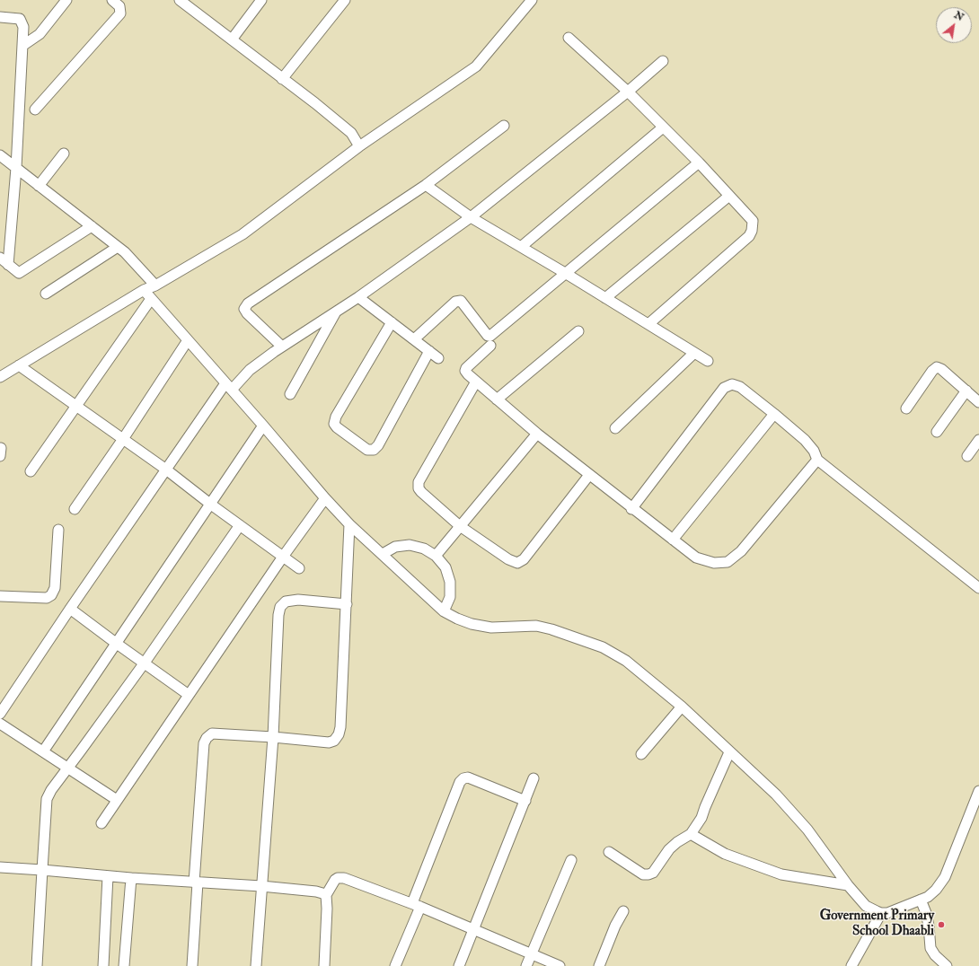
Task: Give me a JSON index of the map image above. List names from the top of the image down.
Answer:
{
  "places": ["Government Primary School Dhaabli"],
  "north": "top right"
}
